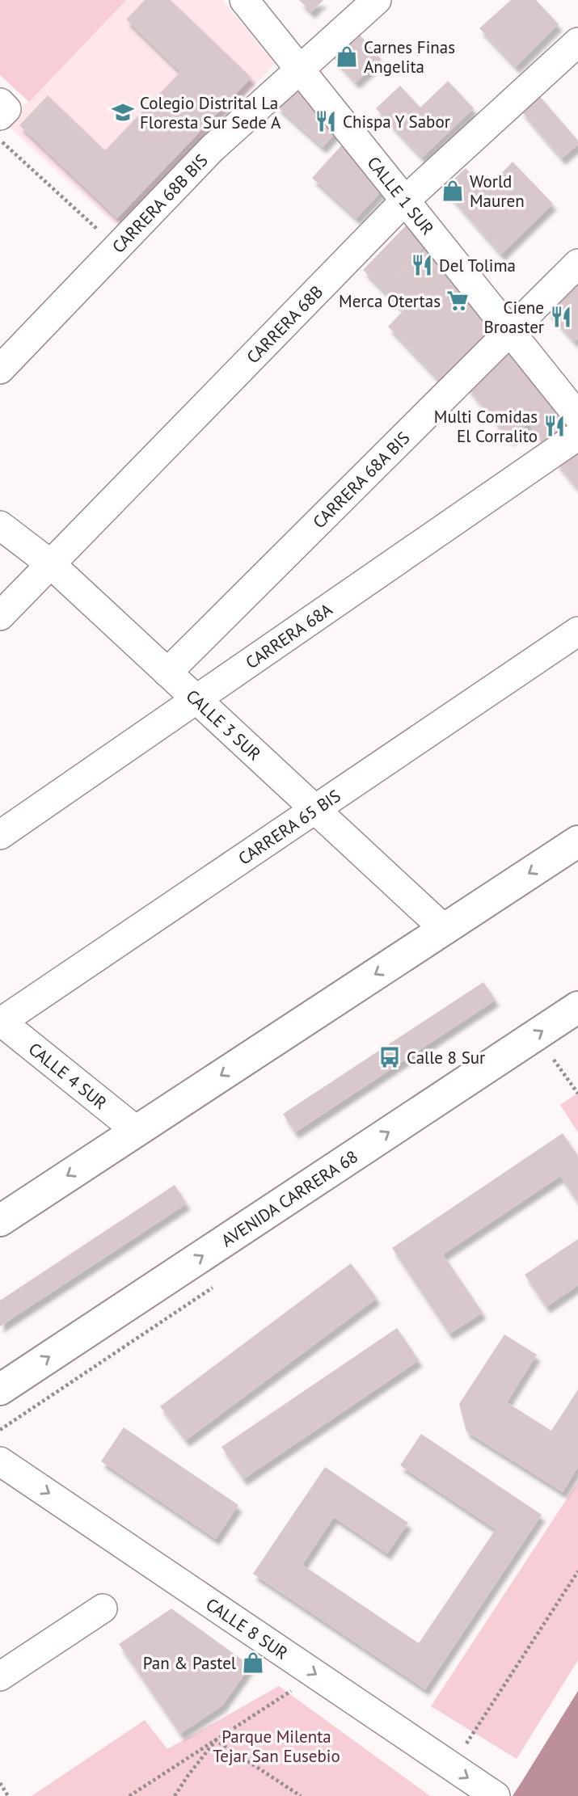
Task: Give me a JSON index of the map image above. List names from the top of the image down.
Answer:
{
  "streets": {
    "main road": ["AVENIDA CARRERA 68"],
    "street": [
      "CALLE 1 SUR",
      "CARRERA 68B BIS",
      "CARRERA 68B",
      "CARRERA 68A BIS",
      "CARRERA 68A",
      "CALLE 3 SUR",
      "CARRERA 65 BIS",
      "CALLE 4 SUR",
      "CALLE 8 SUR"
    ]
  },
  "crossings": [
    ["CALLE 1 SUR", "CARRERA 68B BIS"],
    ["CALLE 1 SUR", "CARRERA 68B"],
    ["CALLE 1 SUR", "CARRERA 68A BIS"],
    ["CARRERA 68B", "CALLE 3 SUR"],
    ["CARRERA 68A BIS", "CALLE 3 SUR"],
    ["CARRERA 68A", "CALLE 3 SUR"],
    ["CALLE 3 SUR", "CARRERA 65 BIS"],
    ["CARRERA 65 BIS", "CALLE 4 SUR"]
  ],
  "one_way": ["CALLE 8 SUR"],
  "parks": ["Parque Milenta Tejar San Eusebio"],
  "places": {
    "shop": ["Carnes Finas Angelita", "World Mauren", "Pan & Pastel"],
    "school or university": ["Colegio Distrital La Floresta Sur Sede A"],
    "restaurant": [
      "Chispa Y Sabor",
      "Del Tolima",
      "Ciene Broaster",
      "Multi Comidas El Corralito"
    ],
    "supermarket": ["Merca Otertas"],
    "bus stop": ["Calle 8 Sur"]
  }
}
